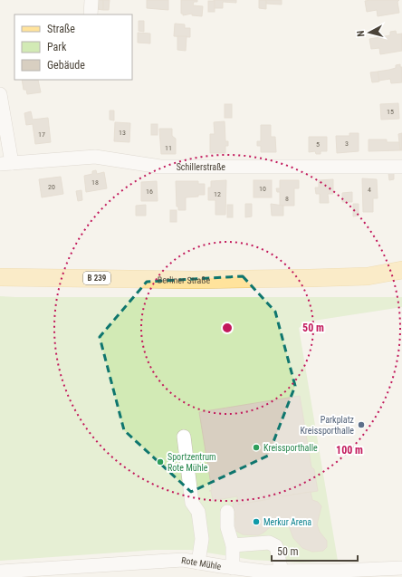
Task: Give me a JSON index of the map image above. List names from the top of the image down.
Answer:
{
  "streets": {
    "main road": ["B 239", "Berliner Straße"],
    "street": ["Schillerstraße", "Rote Mühle"]
  },
  "places": [
    "Parkplatz Kreissporthalle",
    "Kreissporthalle",
    "Sportzentrum Rote Mühle",
    "Merkur Arena"
  ],
  "house_numbers": [
    "15",
    "13",
    "17",
    "3",
    "5",
    "11",
    "18",
    "20",
    "10",
    "4",
    "16",
    "12",
    "8"
  ],
  "legend": ["Straße", "Park", "Gebäude"],
  "scale_bar": "50 m",
  "north": "left",
  "rings": ["50 m", "100 m"]
}
